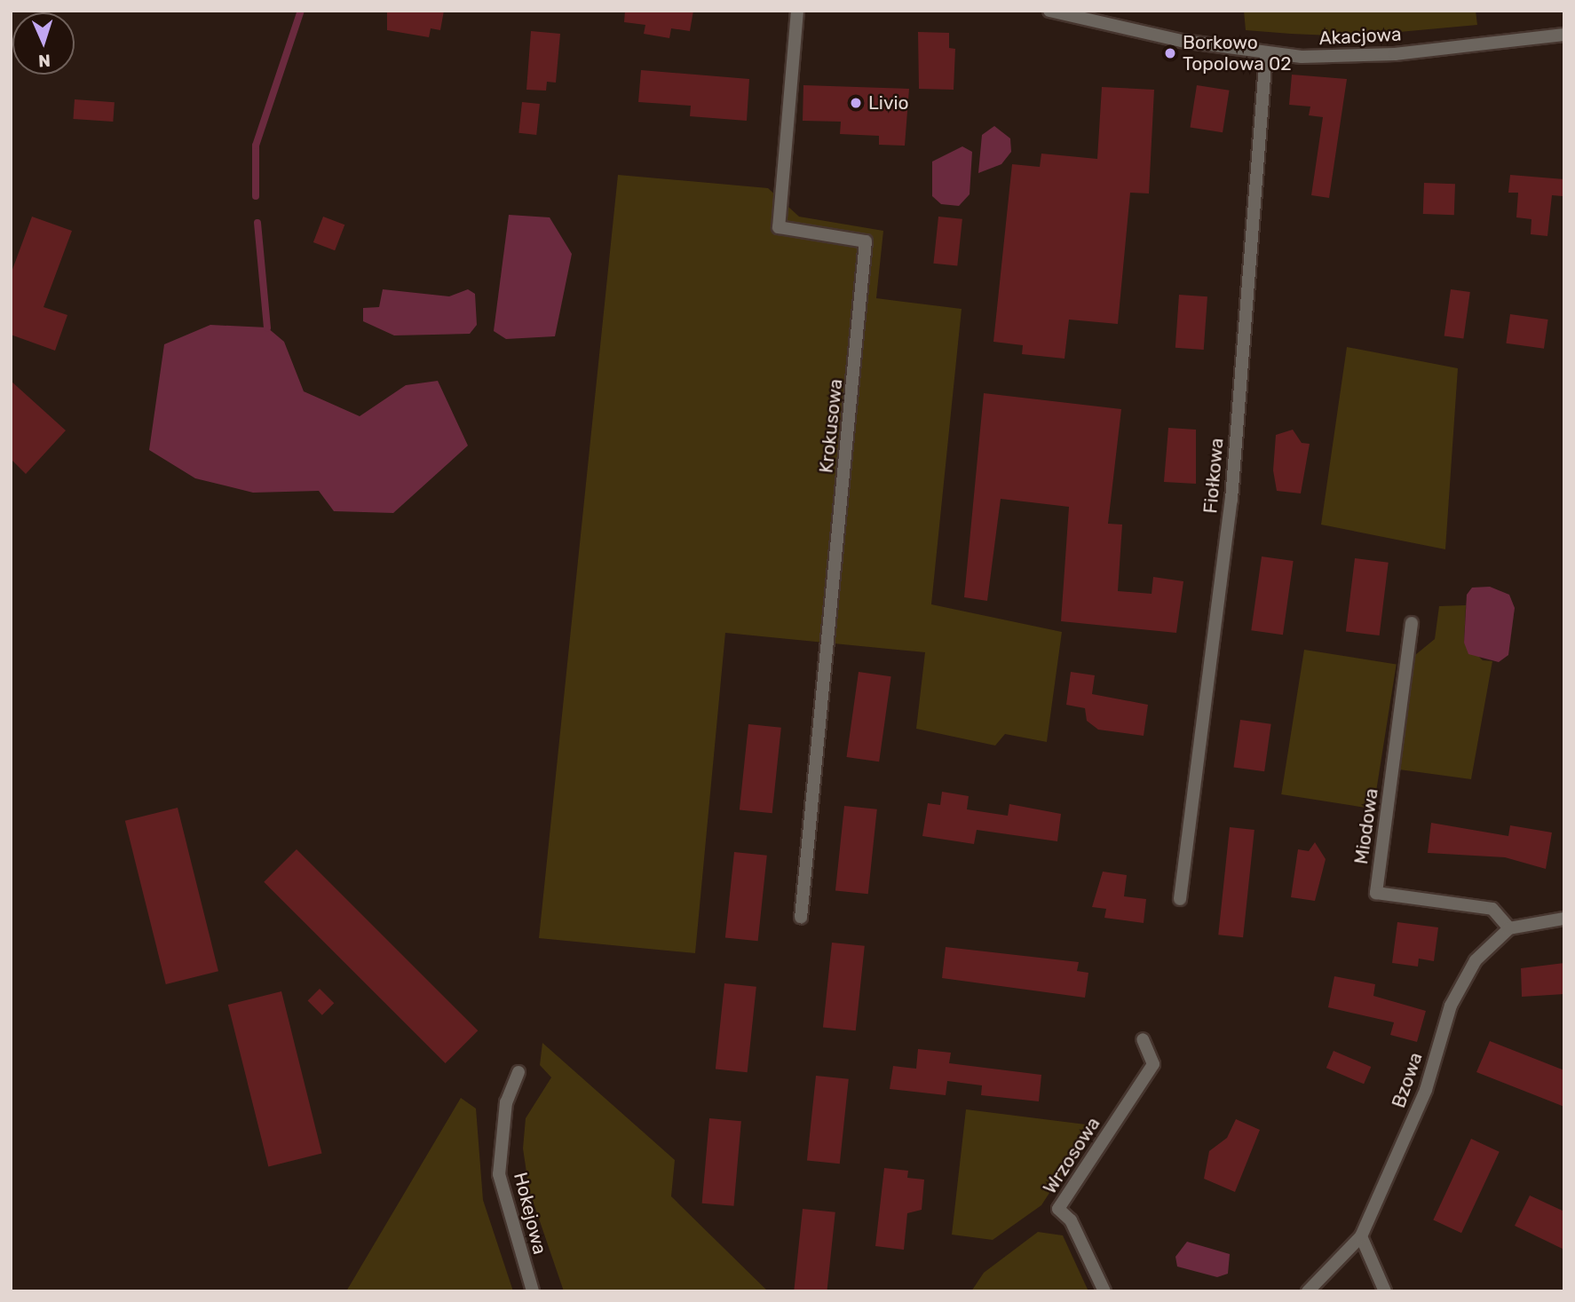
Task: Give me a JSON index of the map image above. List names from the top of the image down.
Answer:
{
  "streets": {
    "street": [
      "Akacjowa",
      "Krokusowa",
      "Fiołkowa",
      "Miodowa",
      "Bzowa",
      "Wrzosowa",
      "Hokejowa"
    ]
  },
  "crossings": [
    ["Akacjowa", "Fiołkowa"],
    ["Miodowa", "Bzowa"]
  ],
  "places": ["Borkowo Topolowa 02", "Livio"],
  "north": "bottom"
}
